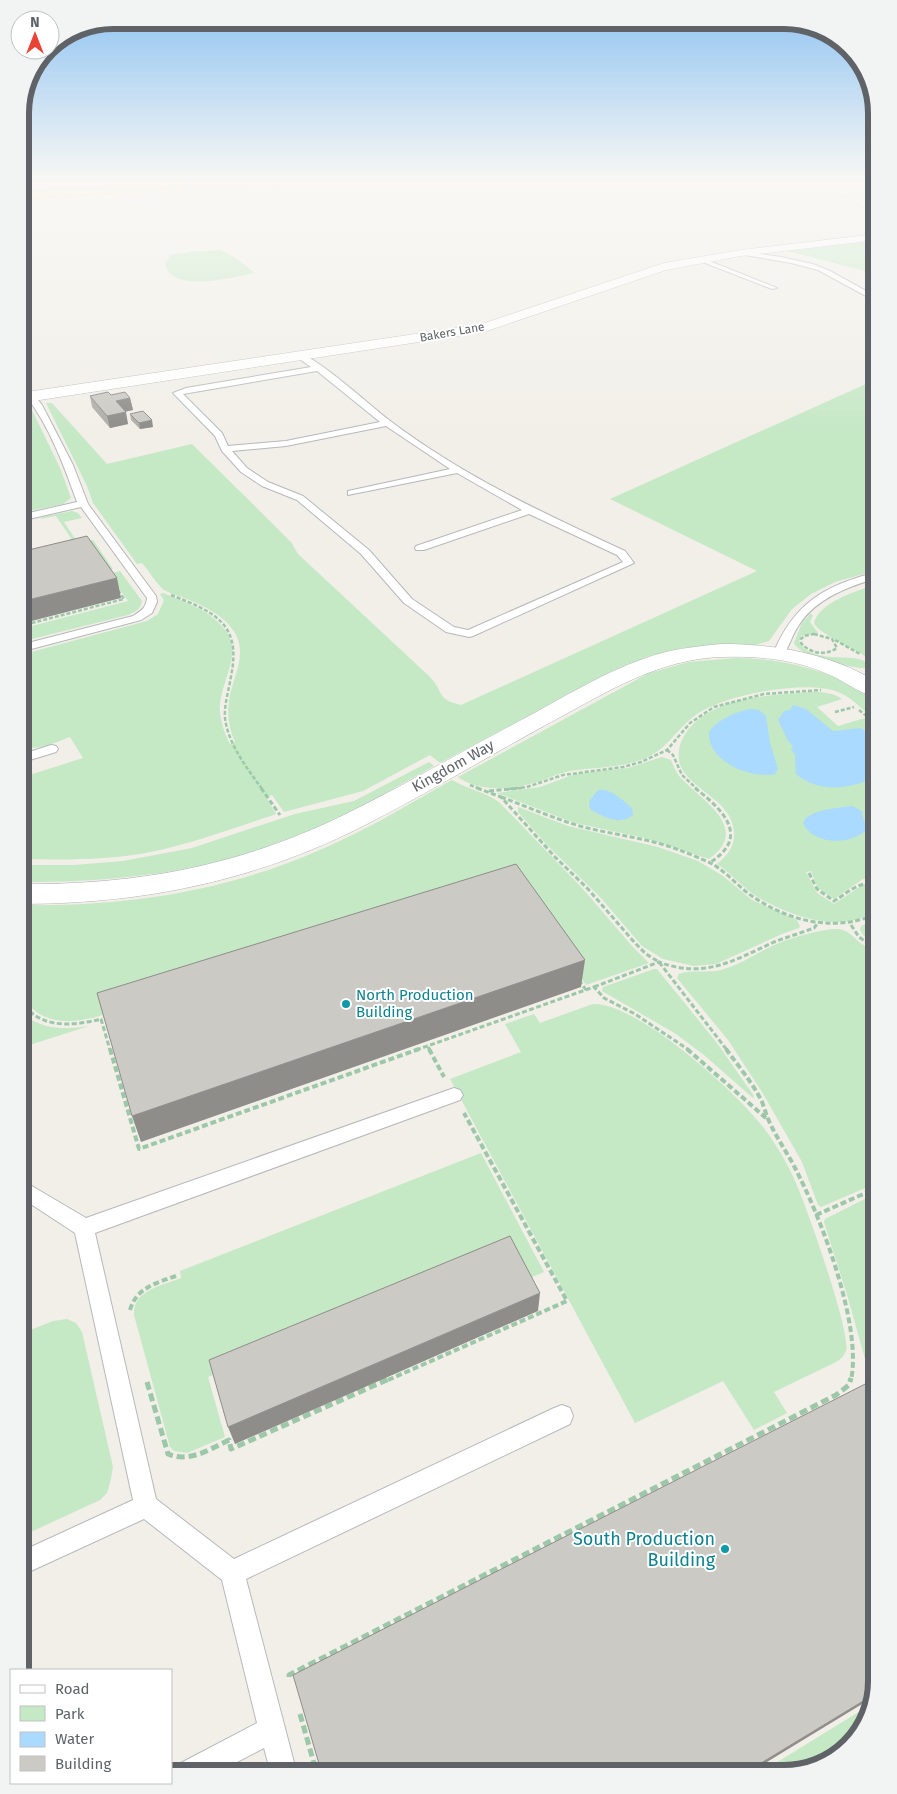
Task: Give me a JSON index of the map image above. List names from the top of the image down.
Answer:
{
  "streets": {
    "street": ["Bakers Lane", "Kingdom Way"]
  },
  "places": ["North Production Building", "South Production Building"],
  "legend": [
    "Road",
    "Park",
    "Water",
    "Building"
  ],
  "north": "top"
}
